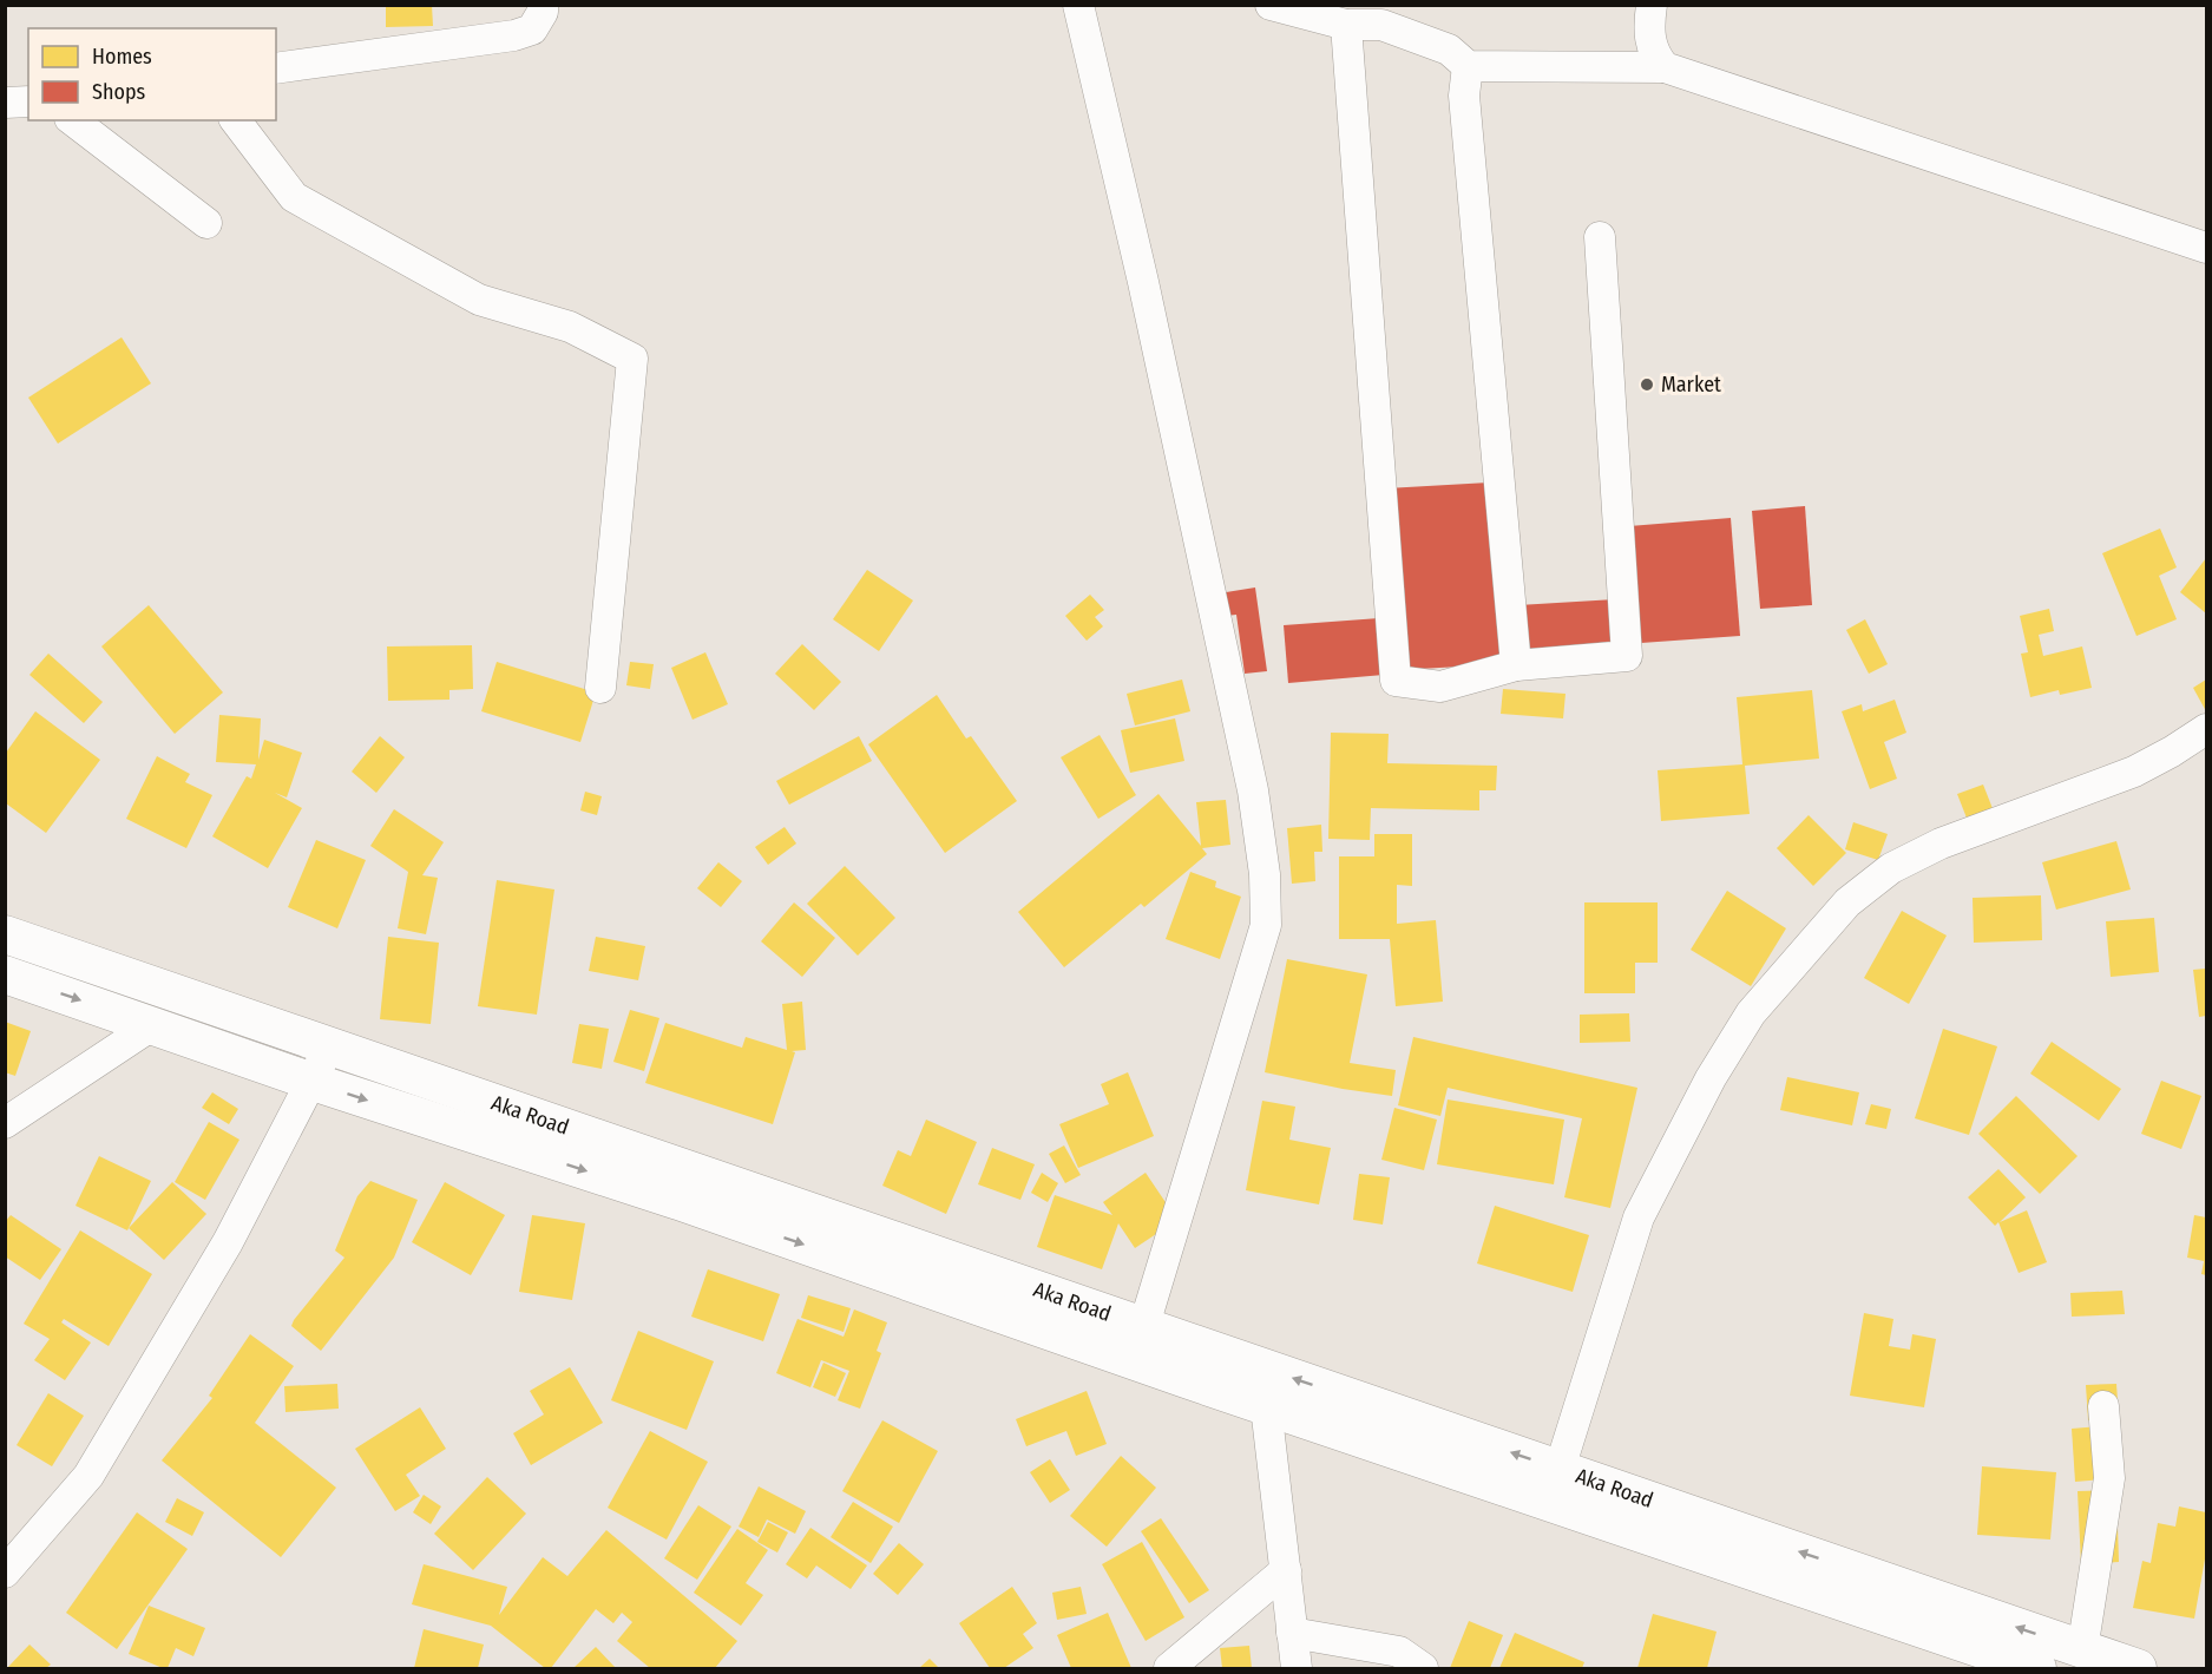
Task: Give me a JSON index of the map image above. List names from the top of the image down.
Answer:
{
  "streets": {
    "main road": ["Aka Road"]
  },
  "places": ["Market"],
  "legend": ["Homes", "Shops"]
}
